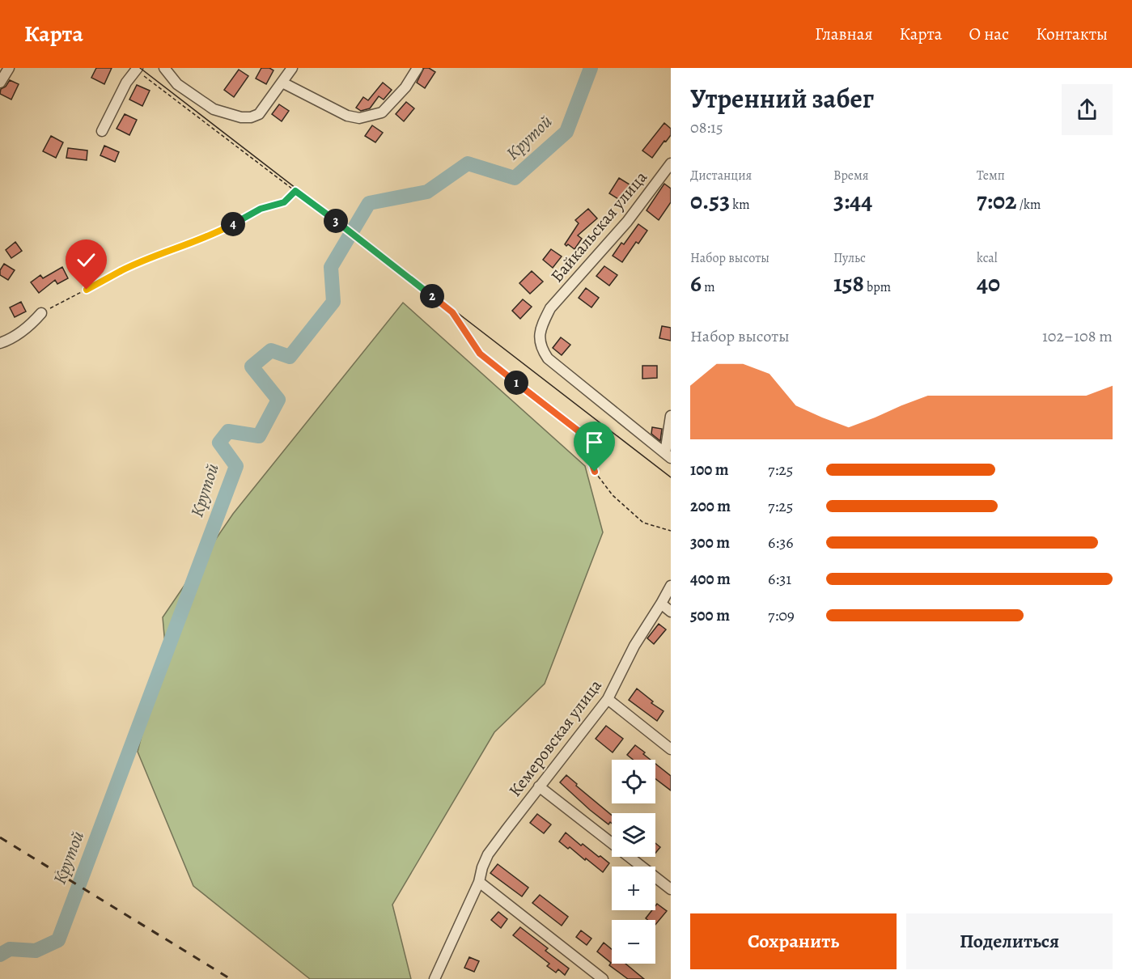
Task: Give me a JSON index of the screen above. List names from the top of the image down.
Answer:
{
  "streets": {
    "street": ["Байкальская улица", "Кемеровская улица"]
  },
  "water": ["Крутой"],
  "page": {
    "header": "Карта",
    "nav": [
      "Главная",
      "Карта",
      "О нас",
      "Контакты"
    ],
    "heading": ["Утренний забег", "08:15"],
    "stats": [
      ["Дистанция", "0.53 km"],
      ["Время", "3:44"],
      ["Темп", "7:02 /km"],
      ["Набор высоты", "6 m"],
      ["Пульс", "158 bpm"],
      ["kcal", "40"]
    ],
    "pins": [
      "3",
      "4",
      "2",
      "1"
    ],
    "chart": ["Набор высоты", "102–108 m"],
    "list": [
      {
        "name": "100 m",
        "note": "7:25"
      },
      {
        "name": "200 m",
        "note": "7:25"
      },
      {
        "name": "300 m",
        "note": "6:36"
      },
      {
        "name": "400 m",
        "note": "6:31"
      },
      {
        "name": "500 m",
        "note": "7:09"
      }
    ],
    "map_buttons": ["+", "−"],
    "buttons": ["Сохранить", "Поделиться"]
  }
}
